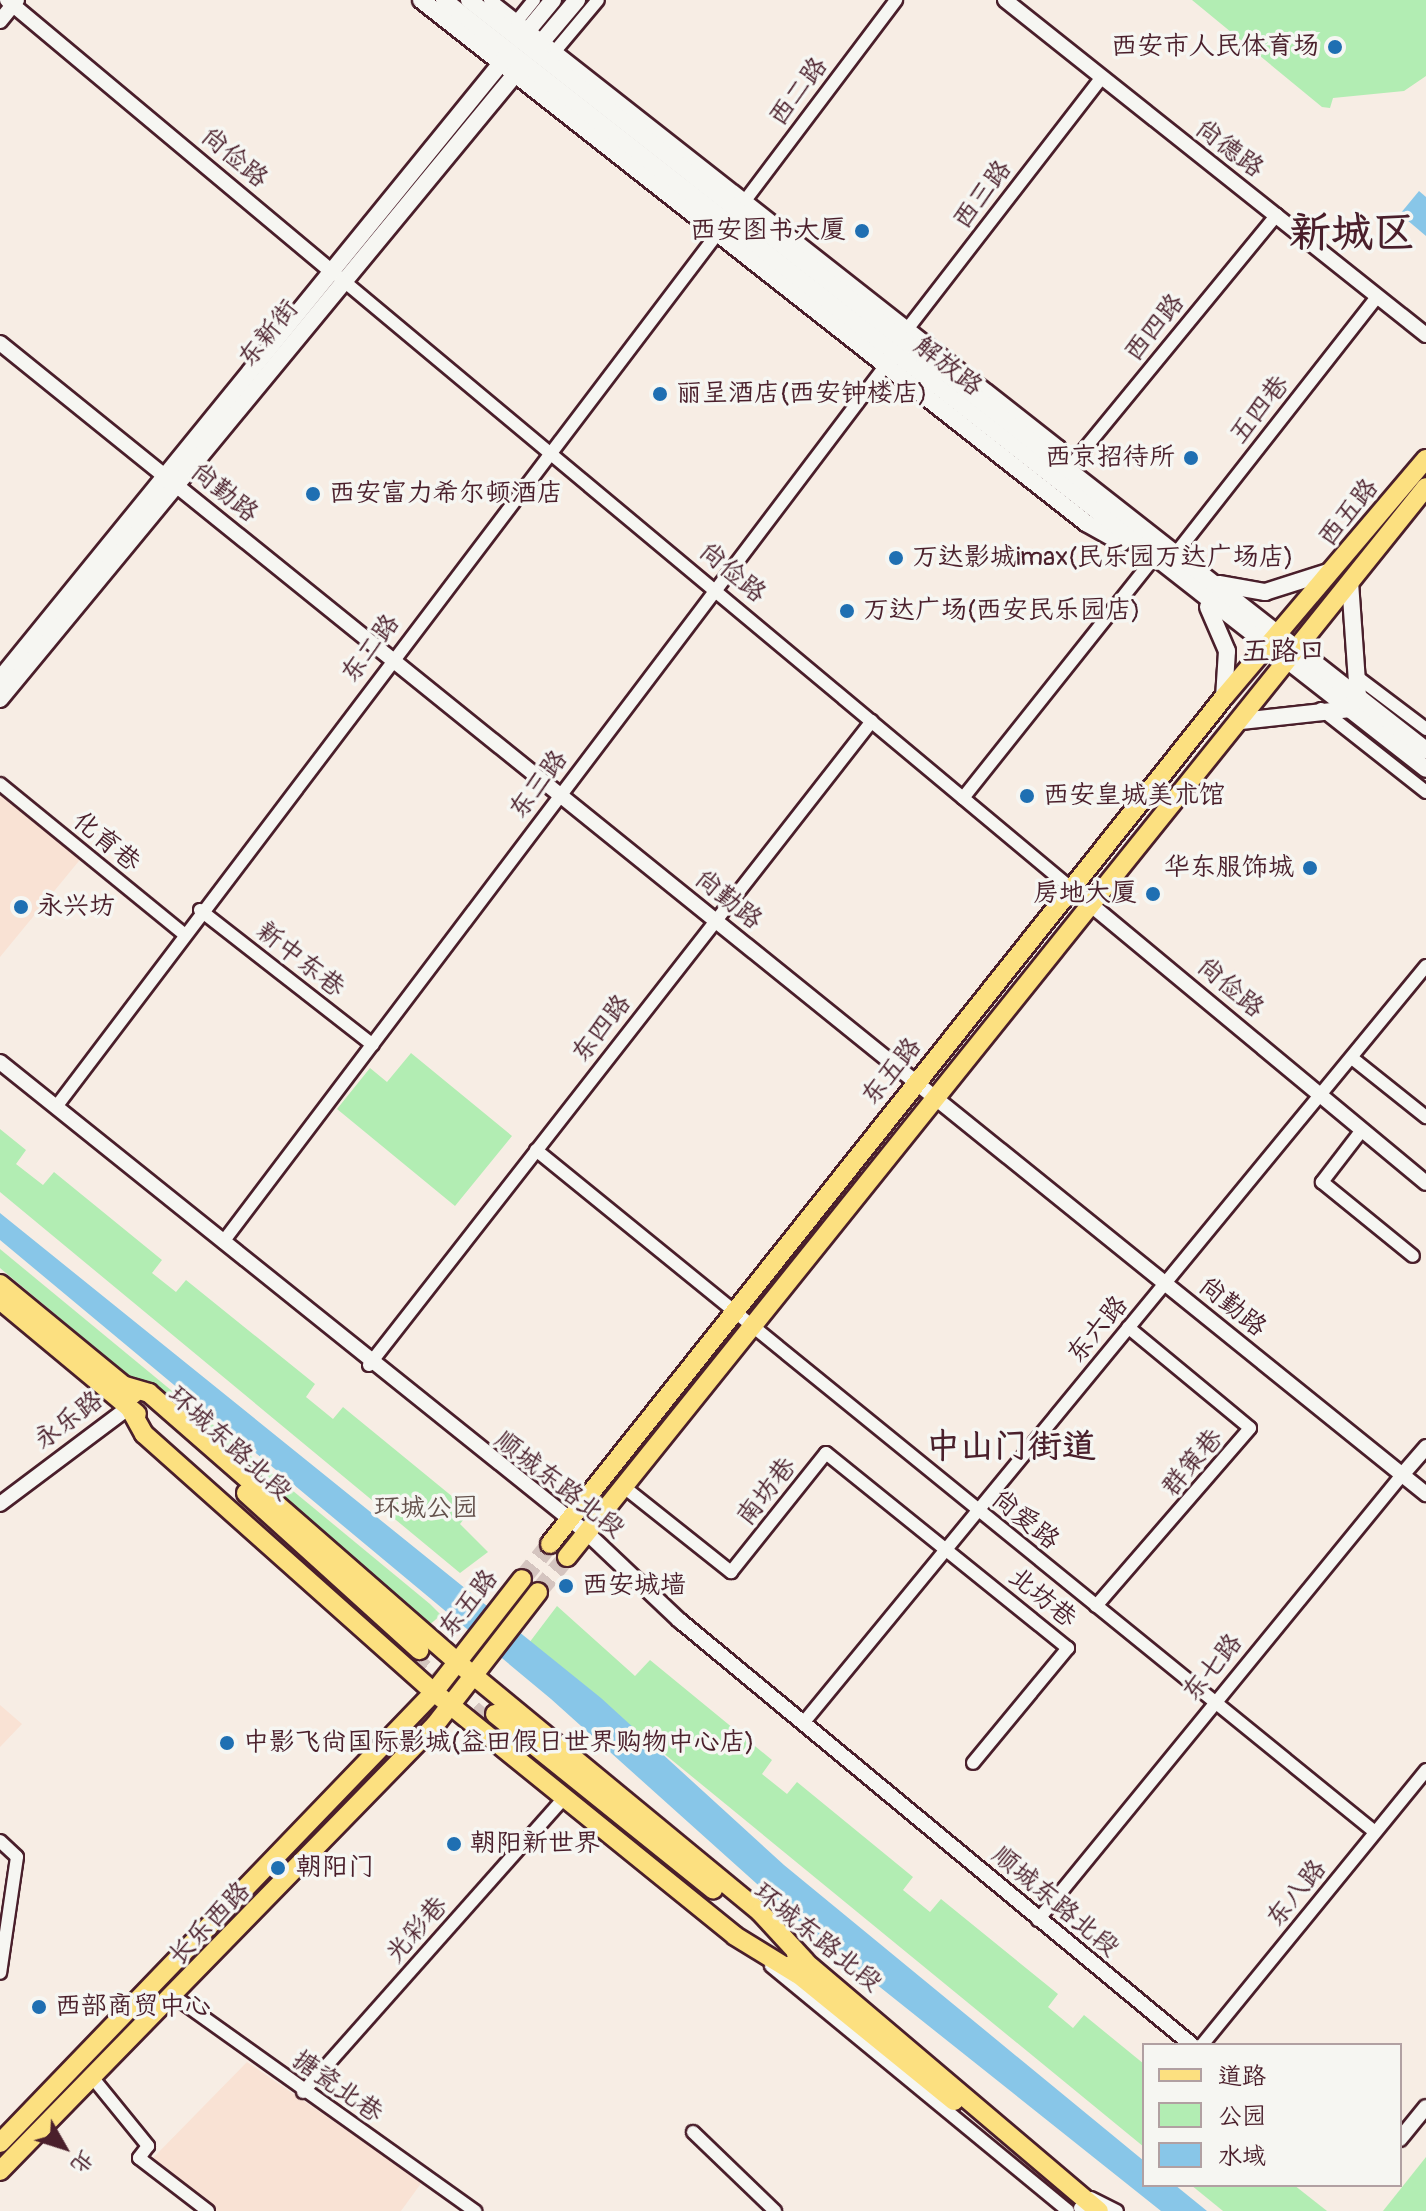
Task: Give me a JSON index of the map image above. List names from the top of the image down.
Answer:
{
  "streets": {
    "main road": [
      "东新街",
      "解放路",
      "西五路",
      "东五路",
      "环城东路北段",
      "长乐西路"
    ],
    "street": [
      "西二路",
      "尚德路",
      "尚俭路",
      "西三路",
      "西四路",
      "五四巷",
      "尚勤路",
      "东二路",
      "东三路",
      "化育巷",
      "新中东巷",
      "东四路",
      "东六路",
      "永乐路",
      "群策巷",
      "顺城东路北段",
      "南坊巷",
      "尚爱路",
      "北坊巷",
      "东七路",
      "东八路",
      "光彩巷",
      "搪瓷北巷"
    ]
  },
  "crossings": [
    ["西二路", "解放路"],
    ["西二路", "东二路"],
    ["尚德路", "西三路"],
    ["尚德路", "西四路"],
    ["尚德路", "五四巷"],
    ["尚俭路", "东新街"],
    ["尚俭路", "东二路"],
    ["尚俭路", "东三路"],
    ["尚俭路", "东四路"],
    ["尚俭路", "东五路"],
    ["尚俭路", "东六路"],
    ["西三路", "解放路"],
    ["西四路", "解放路"],
    ["东新街", "解放路"],
    ["东新街", "尚勤路"],
    ["解放路", "五四巷"],
    ["解放路", "西五路"],
    ["解放路", "东二路"],
    ["解放路", "东三路"],
    ["解放路", "东五路"],
    ["尚勤路", "东二路"],
    ["尚勤路", "东三路"],
    ["尚勤路", "东四路"],
    ["尚勤路", "东五路"],
    ["尚勤路", "东六路"],
    ["尚勤路", "东七路"],
    ["西五路", "东五路"],
    ["东二路", "化育巷"],
    ["东二路", "新中东巷"],
    ["东二路", "顺城东路北段"],
    ["东三路", "新中东巷"],
    ["东三路", "顺城东路北段"],
    ["东四路", "顺城东路北段"],
    ["东四路", "尚爱路"],
    ["东五路", "顺城东路北段"],
    ["东五路", "南坊巷"],
    ["东五路", "尚爱路"],
    ["东五路", "长乐西路"],
    ["东六路", "群策巷"],
    ["东六路", "顺城东路北段"],
    ["东六路", "南坊巷"],
    ["东六路", "尚爱路"],
    ["东六路", "北坊巷"],
    ["永乐路", "环城东路北段"],
    ["群策巷", "尚爱路"],
    ["顺城东路北段", "东七路"],
    ["南坊巷", "北坊巷"],
    ["尚爱路", "东七路"],
    ["尚爱路", "东八路"],
    ["长乐西路", "搪瓷北巷"],
    ["光彩巷", "搪瓷北巷"]
  ],
  "districts": ["新城区", "五路口", "中山门街道"],
  "parks": ["环城公园"],
  "places": [
    "西安市人民体育场",
    "西安图书大厦",
    "丽呈酒店(西安钟楼店)",
    "西京招待所",
    "西安富力希尔顿酒店",
    "万达影城imax(民乐园万达广场店)",
    "万达广场(西安民乐园店)",
    "西安皇城美术馆",
    "华东服饰城",
    "房地大厦",
    "永兴坊",
    "西安城墙",
    "中影飞尚国际影城(益田假日世界购物中心店)",
    "朝阳新世界",
    "朝阳门",
    "西部商贸中心"
  ],
  "legend": ["道路", "公园", "水域"],
  "north": "bottom right"
}
